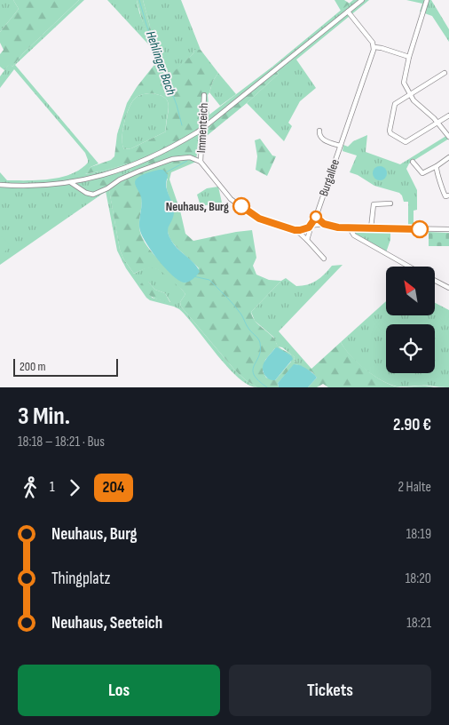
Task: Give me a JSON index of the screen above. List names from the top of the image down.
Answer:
{
  "streets": {
    "street": ["Immenteich", "Burgallee"]
  },
  "water": ["Hehlinger Bach"],
  "places": ["Neuhaus, Burg"],
  "lines": ["bus line 204"],
  "scale_bar": "200 m",
  "north": "top left",
  "page": {
    "scale": "200 m",
    "heading": ["3 Min.", "18:18 – 18:21 · Bus", "2.90 €"],
    "legs": ["1", "204", "2 Halte"],
    "list": [
      {
        "name": "Neuhaus, Burg",
        "value": "18:19"
      },
      {
        "name": "Thingplatz",
        "value": "18:20"
      },
      {
        "name": "Neuhaus, Seeteich",
        "value": "18:21"
      }
    ],
    "buttons": ["Los", "Tickets"]
  }
}
